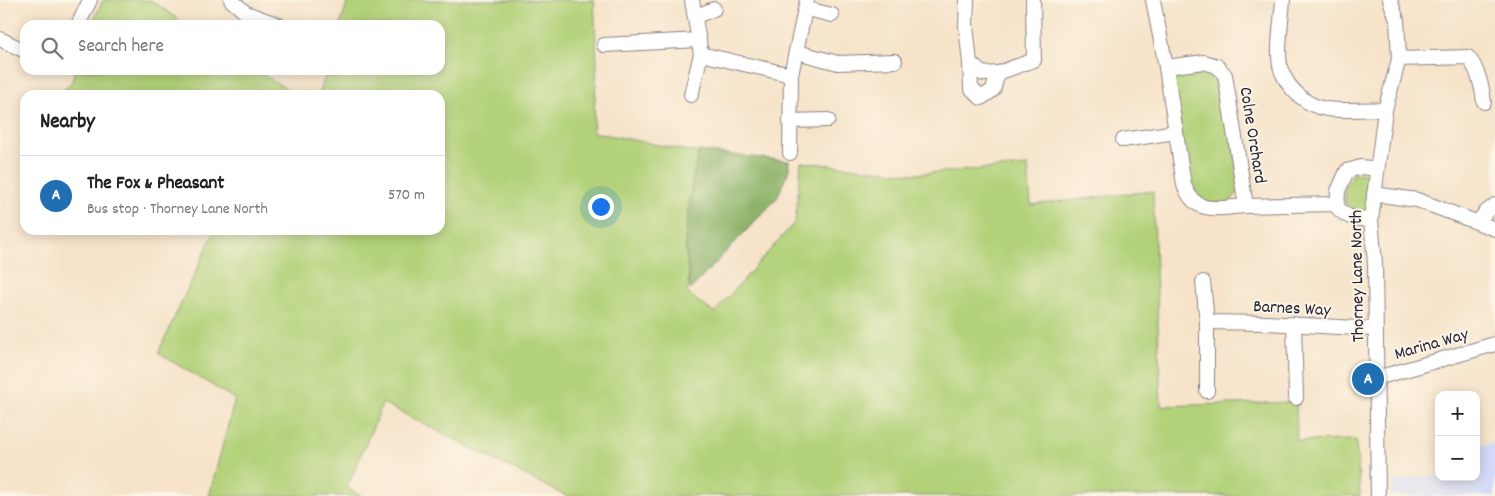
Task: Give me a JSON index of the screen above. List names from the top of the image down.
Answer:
{
  "streets": {
    "street": [
      "Colne Orchard",
      "Thorney Lane North",
      "Barnes Way",
      "Marina Way"
    ]
  },
  "crossings": [
    ["Thorney Lane North", "Barnes Way"],
    ["Thorney Lane North", "Marina Way"]
  ],
  "page": {
    "search": "Search here",
    "heading": "Nearby",
    "list": [
      {
        "mark": "A",
        "name": "The Fox & Pheasant",
        "note": "Bus stop · Thorney Lane North",
        "value": "570 m"
      }
    ],
    "pins": "A",
    "map_buttons": ["+", "−"]
  }
}
